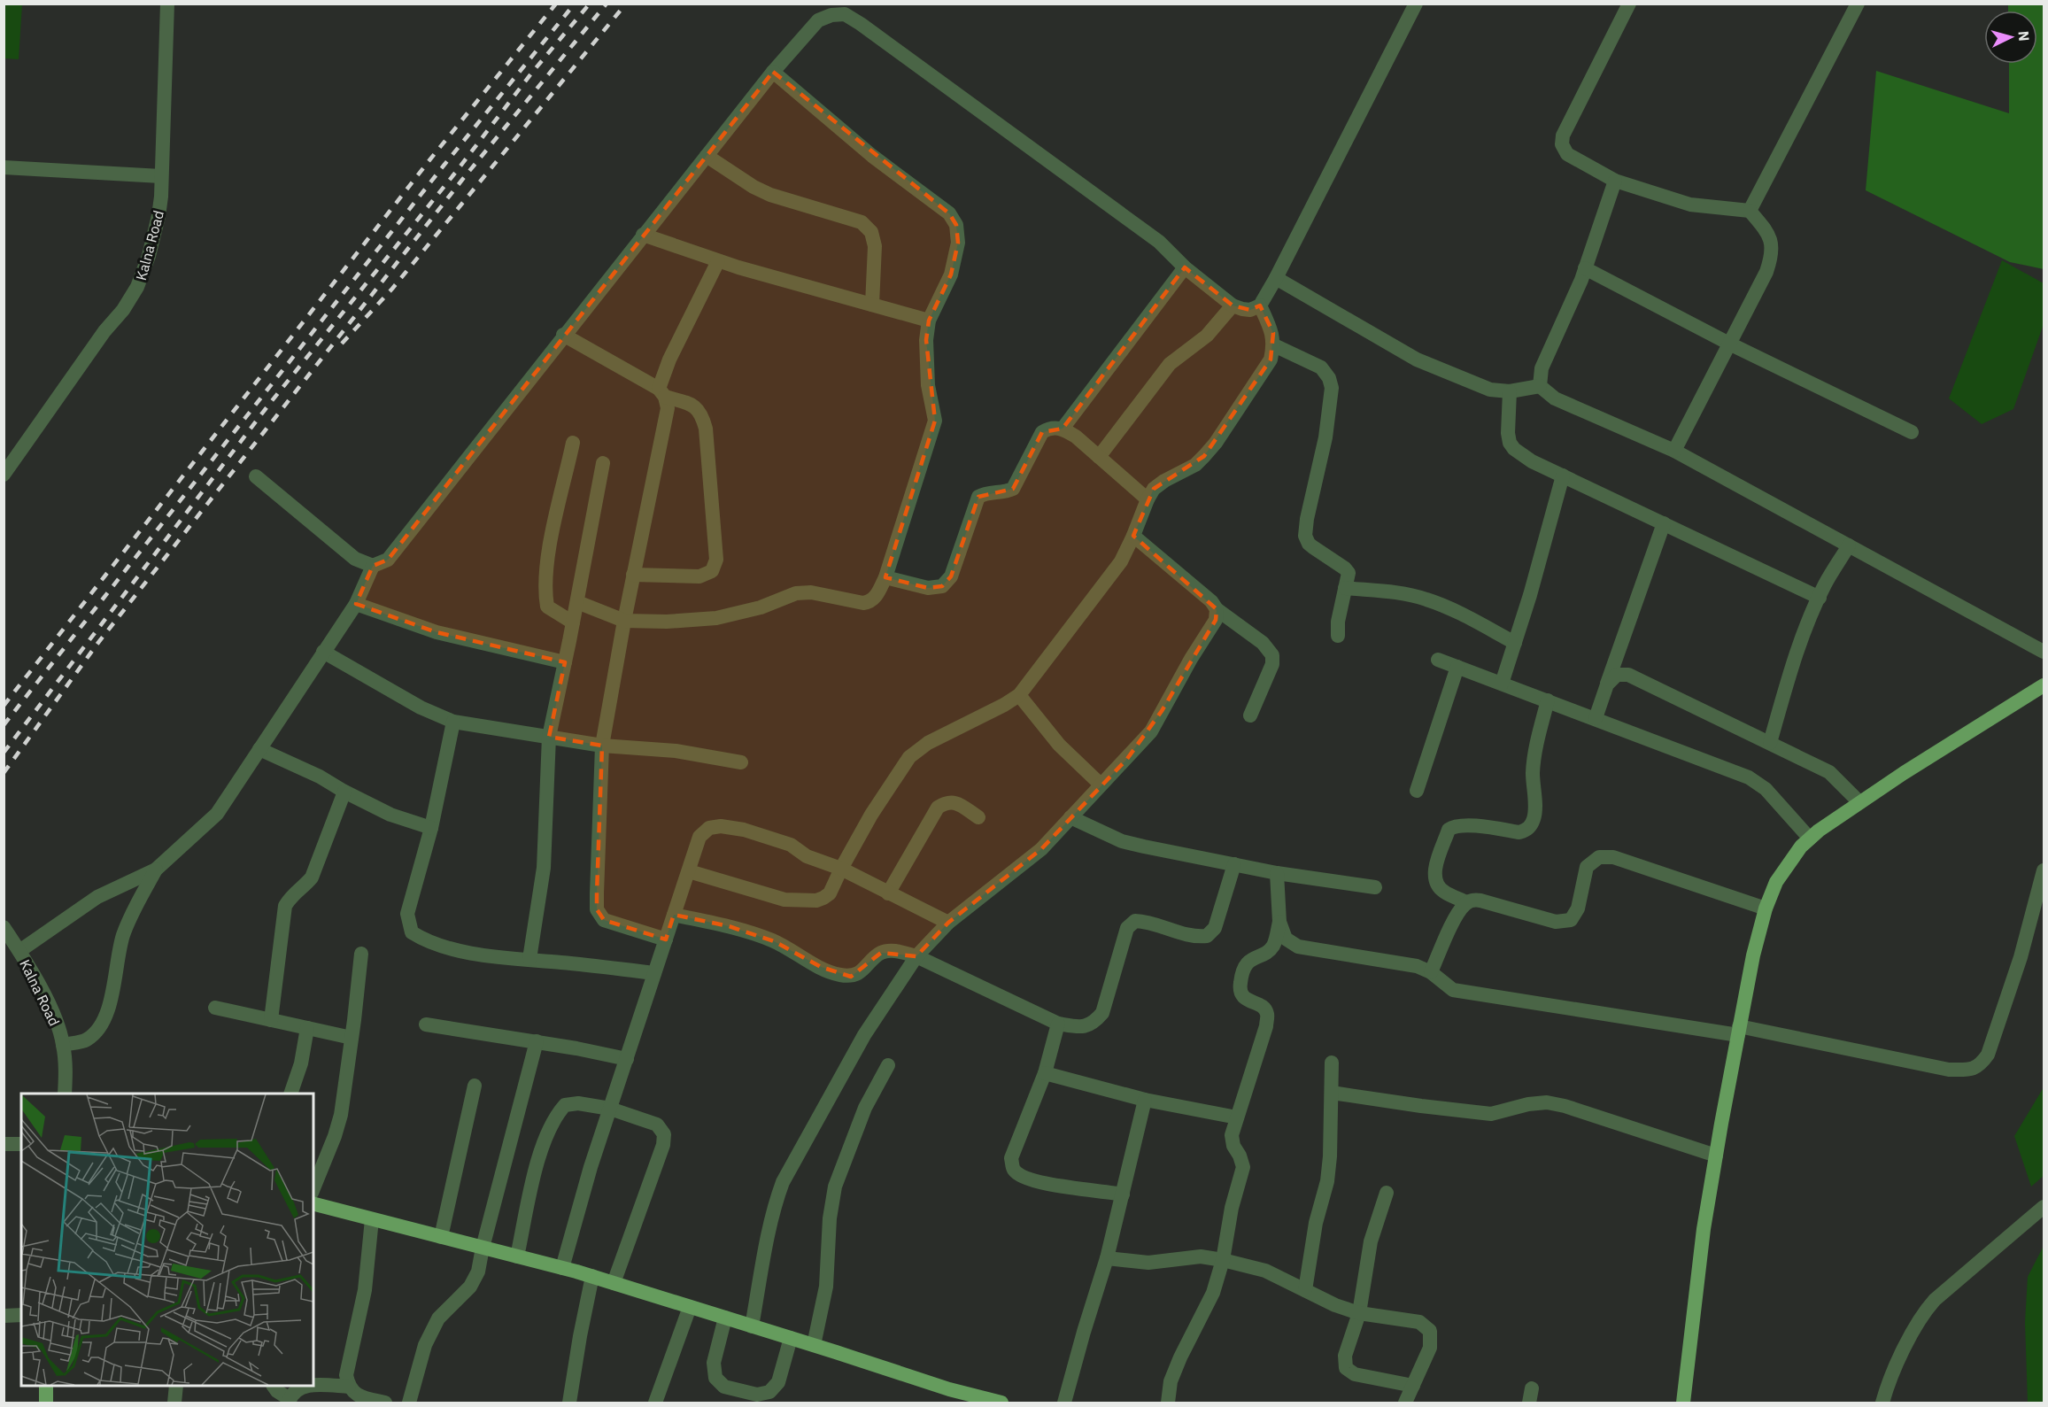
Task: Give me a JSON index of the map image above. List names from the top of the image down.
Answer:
{
  "streets": {
    "street": ["Kalna Road"]
  },
  "north": "right"
}
